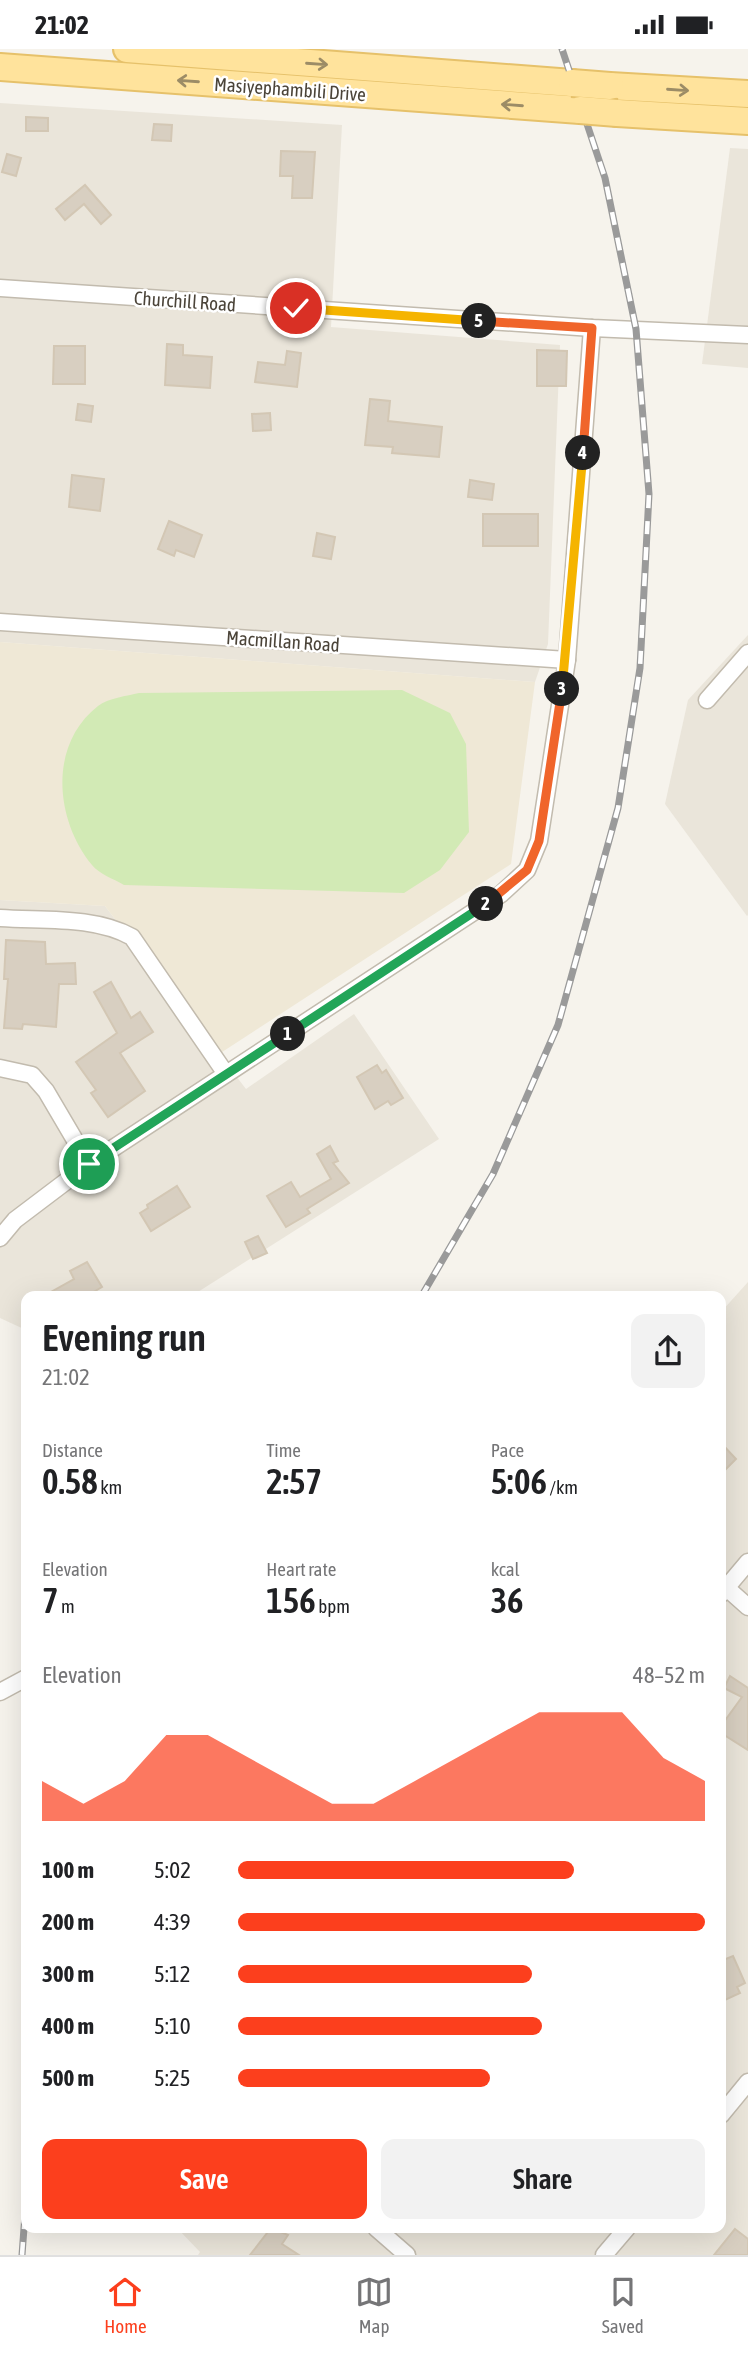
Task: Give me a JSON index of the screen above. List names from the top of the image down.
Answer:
{
  "streets": {
    "main road": ["Masiyephambili Drive"],
    "street": ["Churchill Road", "Macmillan Road"]
  },
  "page": {
    "status": "21:02",
    "pins": [
      "5",
      "4",
      "3",
      "2",
      "1"
    ],
    "heading": ["Evening run", "21:02"],
    "stats": [
      ["Distance", "0.58 km"],
      ["Time", "2:57"],
      ["Pace", "5:06 /km"],
      ["Elevation", "7 m"],
      ["Heart rate", "156 bpm"],
      ["kcal", "36"]
    ],
    "chart": ["Elevation", "48–52 m"],
    "list": [
      {
        "name": "100 m",
        "note": "5:02"
      },
      {
        "name": "200 m",
        "note": "4:39"
      },
      {
        "name": "300 m",
        "note": "5:12"
      },
      {
        "name": "400 m",
        "note": "5:10"
      },
      {
        "name": "500 m",
        "note": "5:25"
      }
    ],
    "buttons": ["Save", "Share"],
    "tabs": ["Home", "Map", "Saved"]
  }
}
